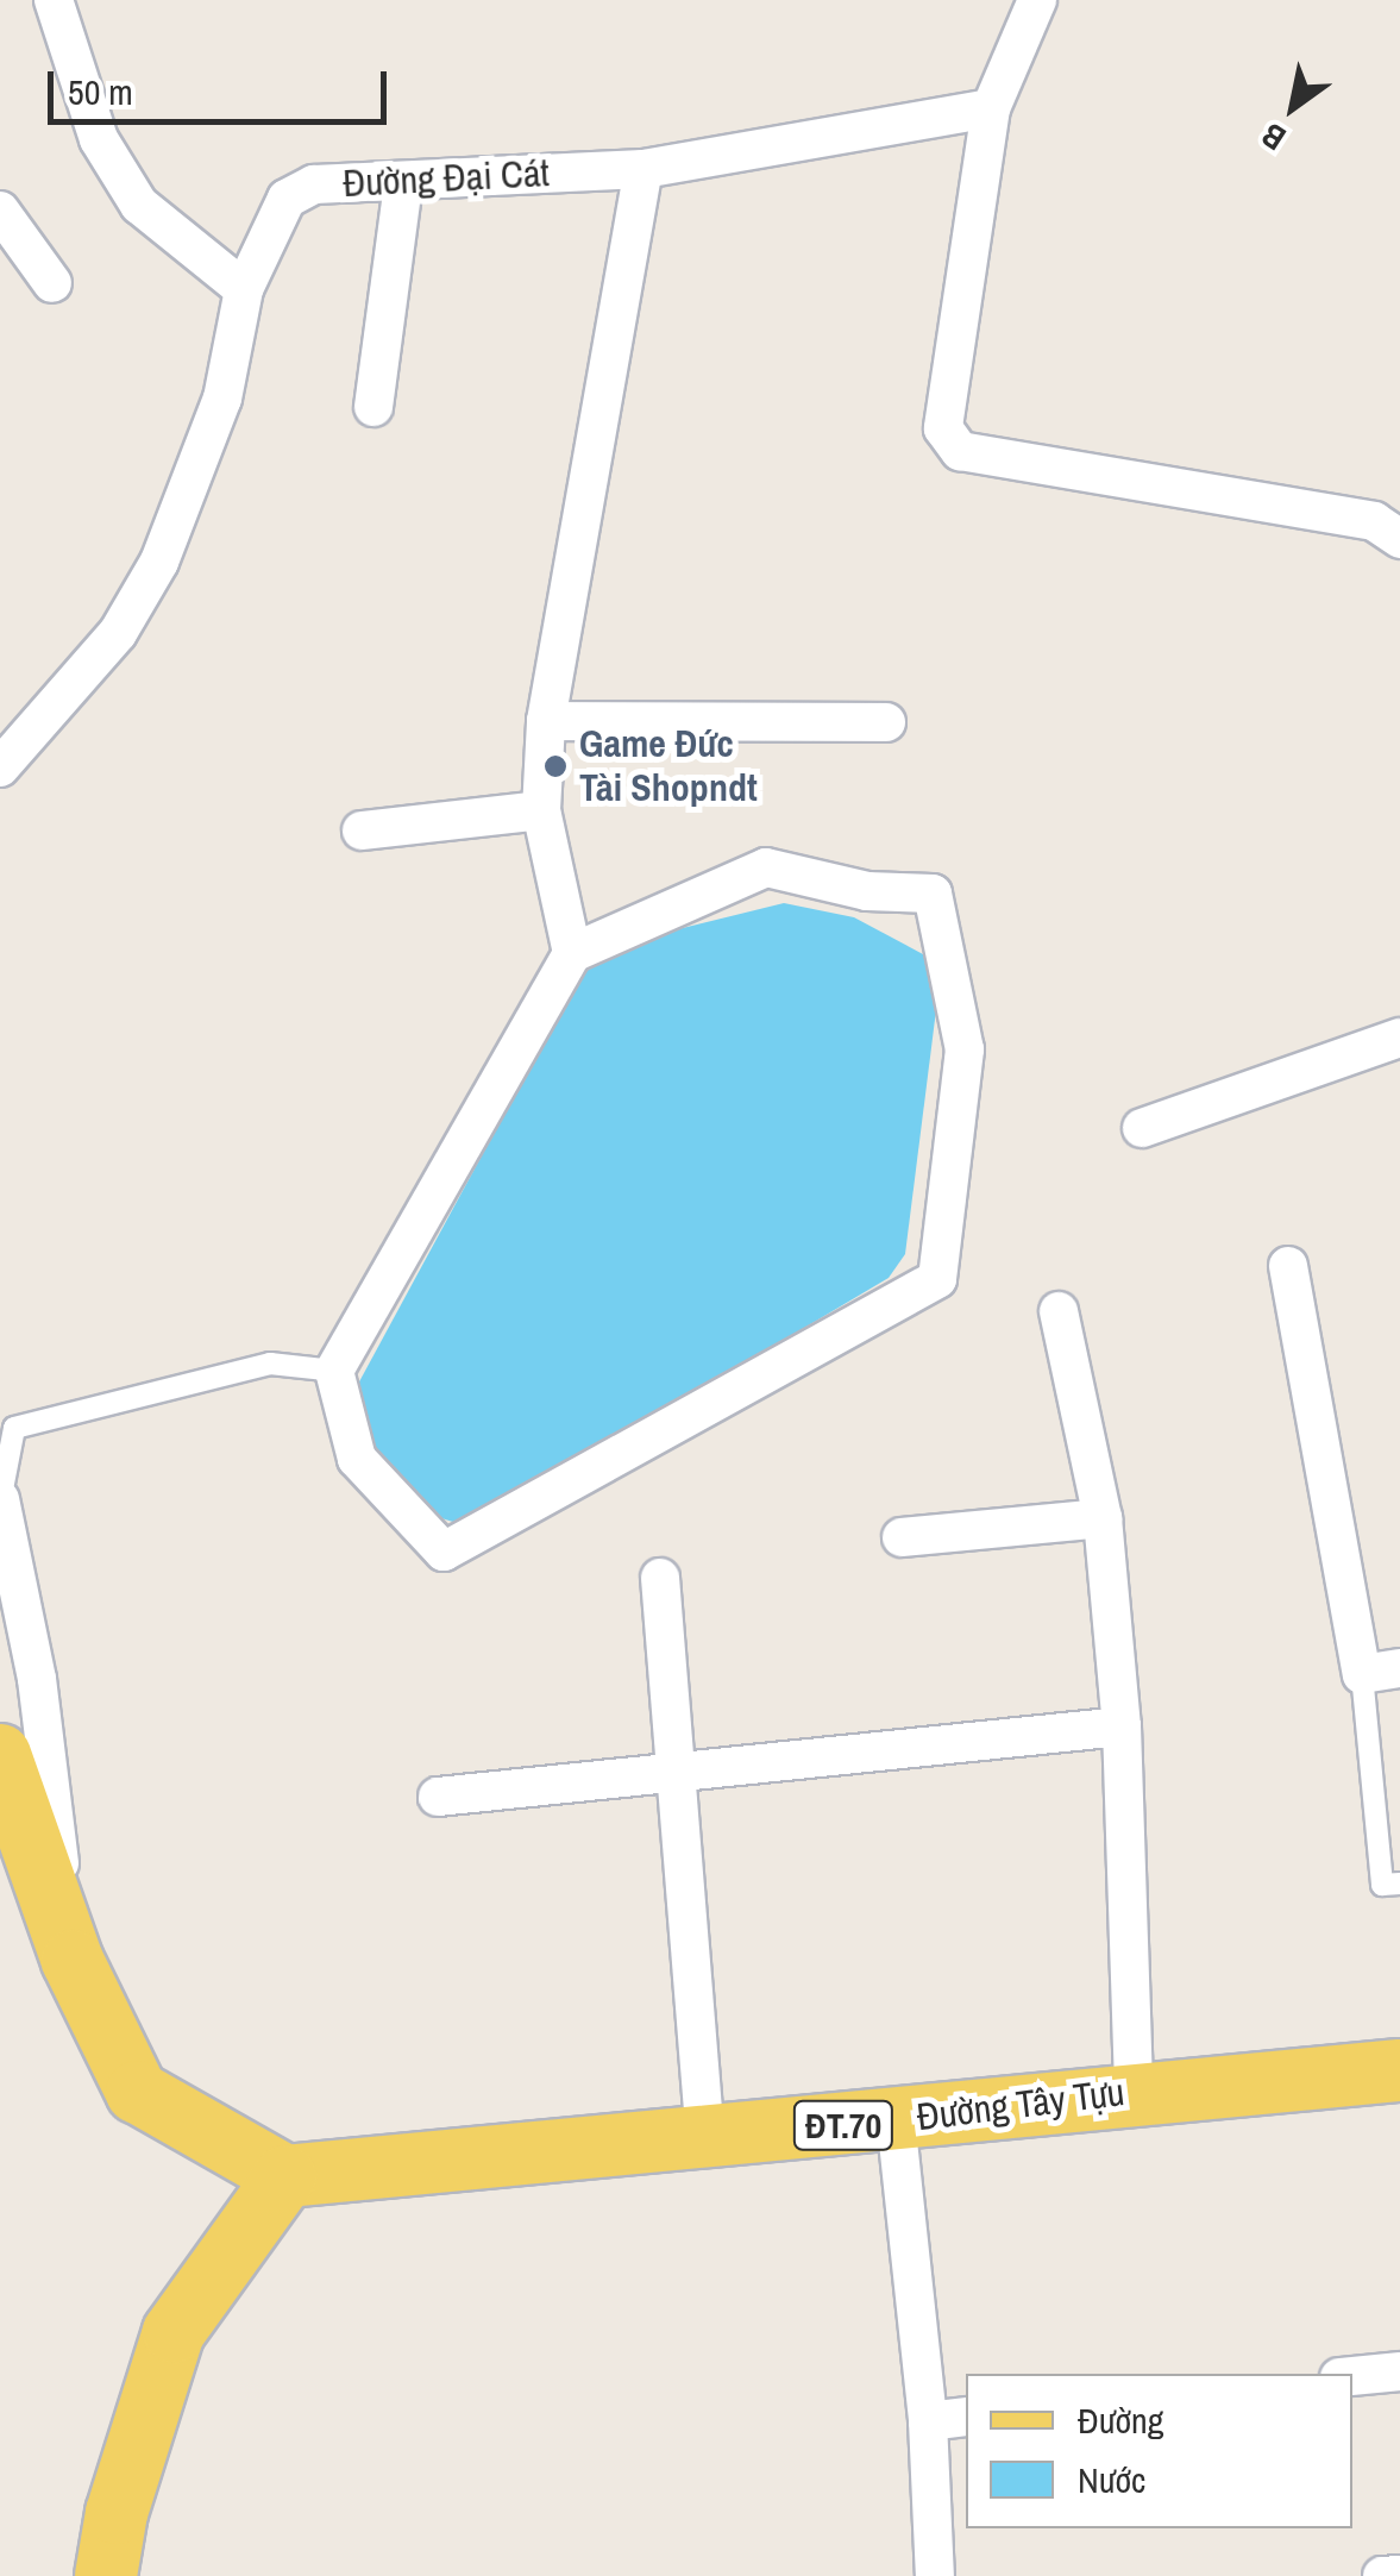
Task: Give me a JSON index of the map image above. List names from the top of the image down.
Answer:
{
  "streets": {
    "main road": ["Đường Tây Tựu", "ĐT.70"],
    "street": ["Đường Đại Cát"]
  },
  "places": ["Game Đức Tài Shopndt"],
  "legend": ["Đường", "Nước"],
  "scale_bar": "50 m",
  "north": "bottom left"
}
